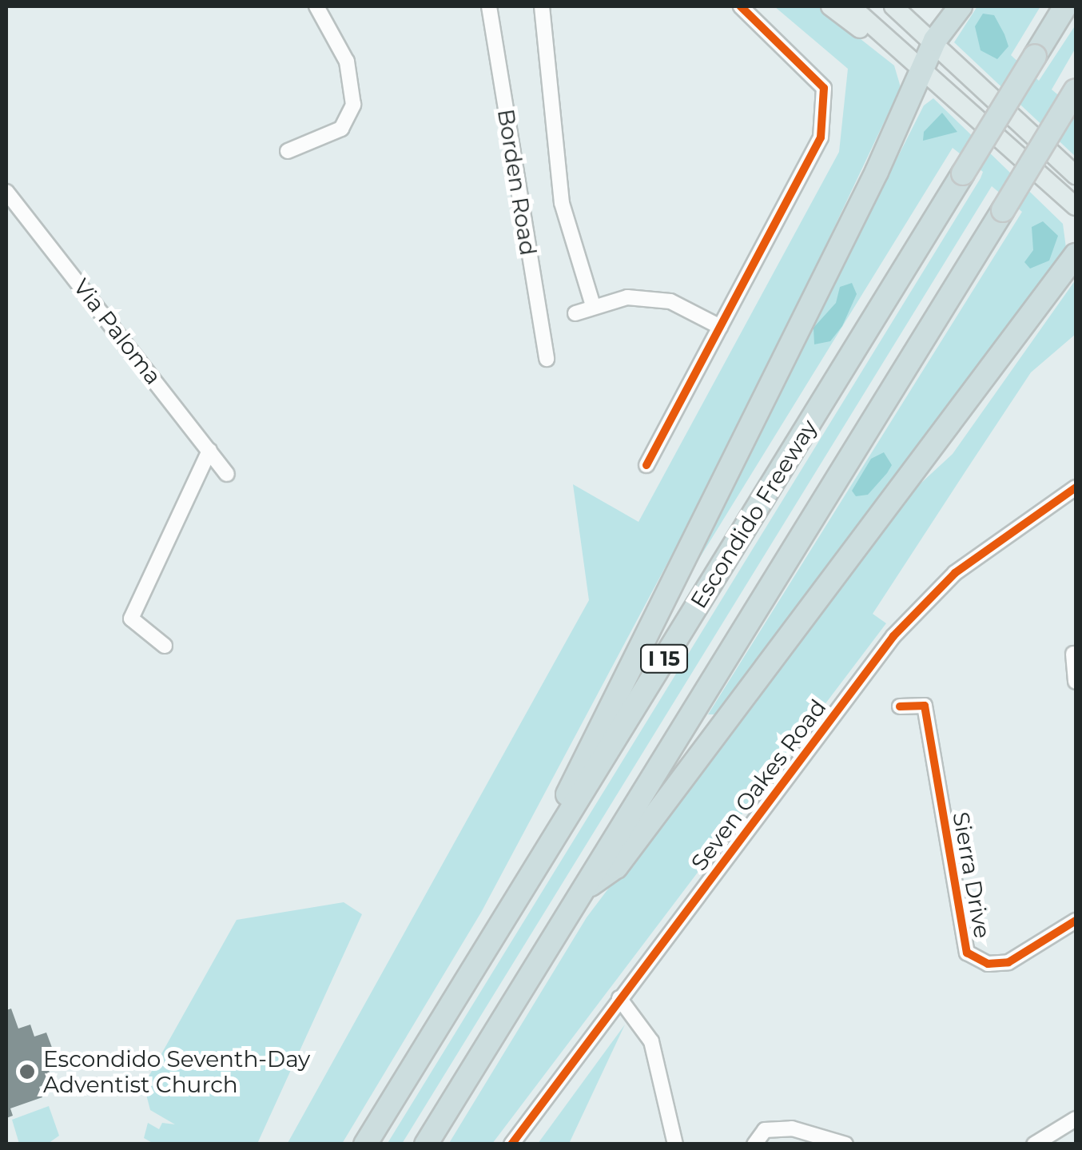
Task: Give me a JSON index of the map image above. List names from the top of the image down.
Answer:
{
  "streets": {
    "highway": ["Escondido Freeway", "I 15"],
    "street": [
      "Borden Road",
      "Via Paloma",
      "Seven Oakes Road",
      "Sierra Drive"
    ]
  },
  "places": ["Escondido Seventh-Day Adventist Church"]
}
